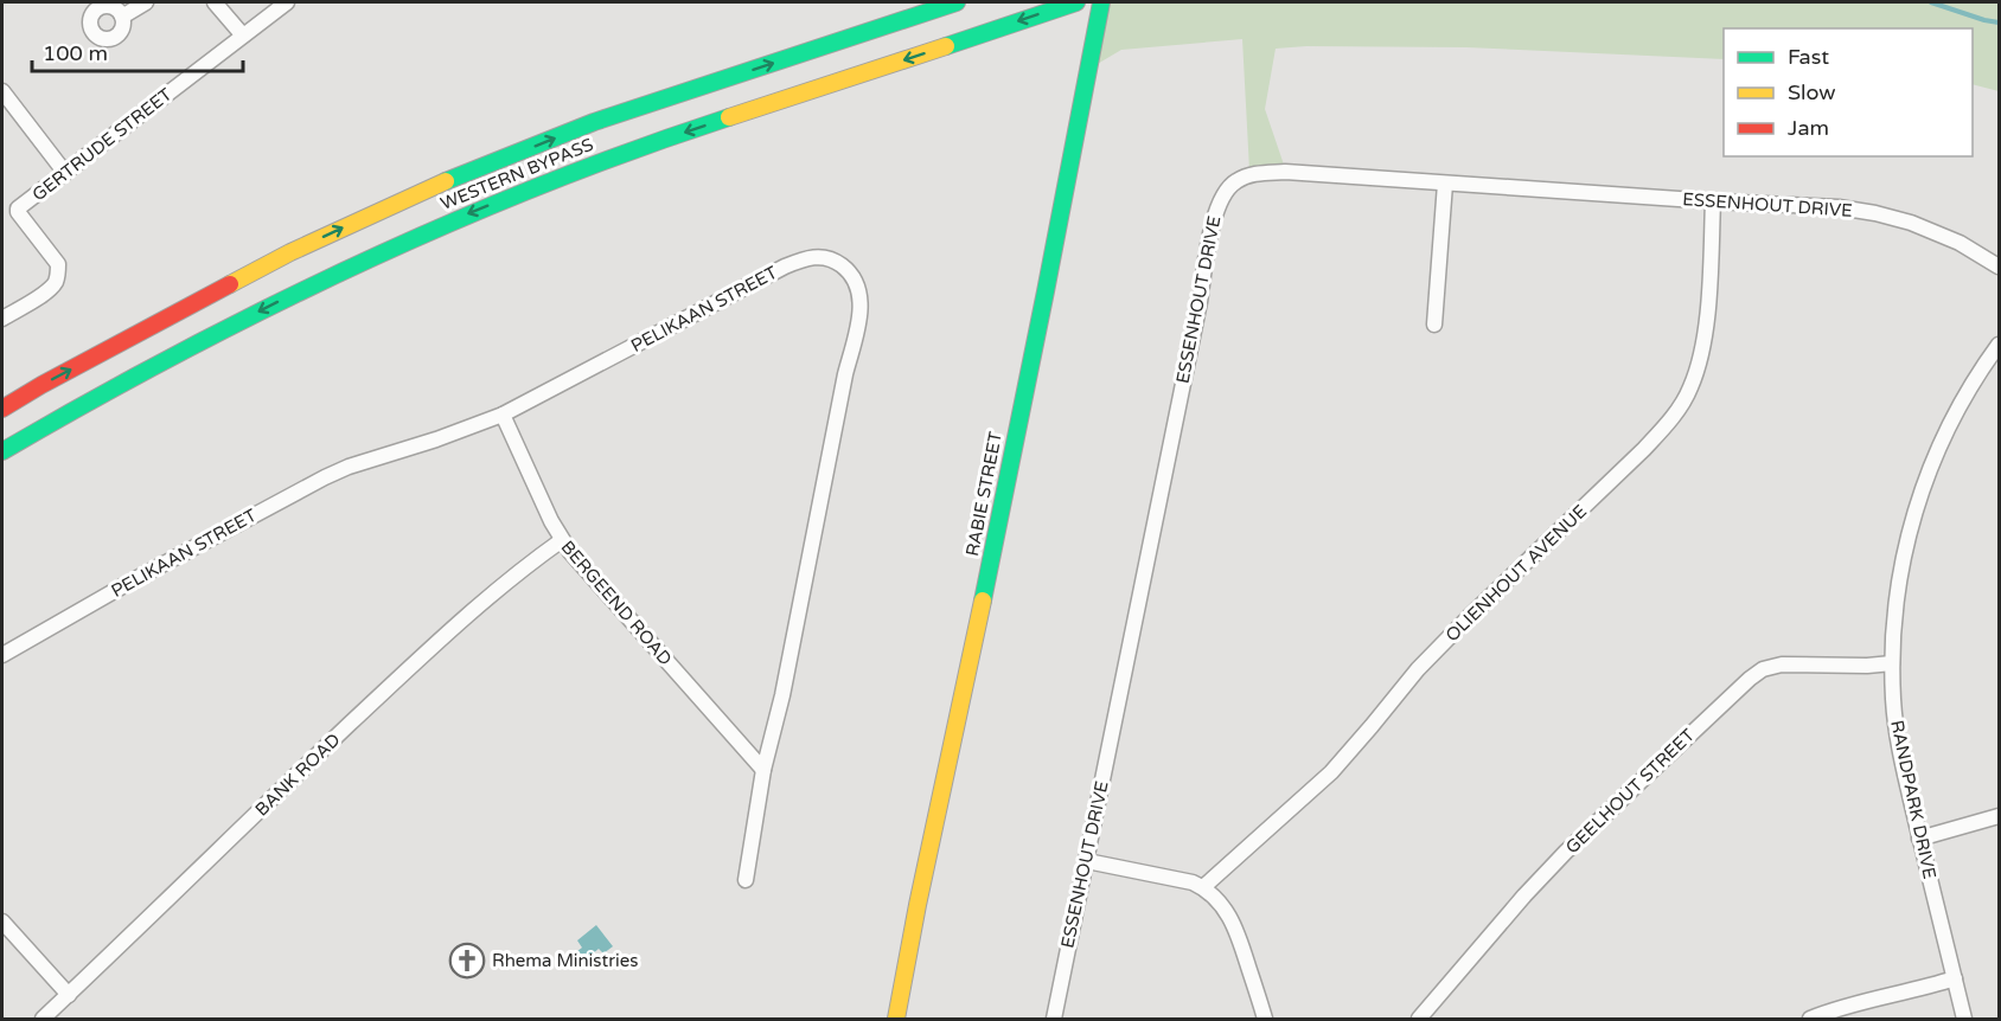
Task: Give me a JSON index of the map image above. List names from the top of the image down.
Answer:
{
  "streets": {
    "main road": ["WESTERN BYPASS", "RABIE STREET"],
    "street": [
      "GERTRUDE STREET",
      "ESSENHOUT DRIVE",
      "PELIKAAN STREET",
      "OLIENHOUT AVENUE",
      "BERGEEND ROAD",
      "BANK ROAD",
      "GEELHOUT STREET",
      "RANDPARK DRIVE"
    ]
  },
  "crossings": [
    ["ESSENHOUT DRIVE", "OLIENHOUT AVENUE"],
    ["PELIKAAN STREET", "BERGEEND ROAD"],
    ["BERGEEND ROAD", "BANK ROAD"],
    ["GEELHOUT STREET", "RANDPARK DRIVE"]
  ],
  "places": {
    "church": ["Rhema Ministries"]
  },
  "legend": ["Fast", "Slow", "Jam"],
  "scale_bar": "100 m"
}
